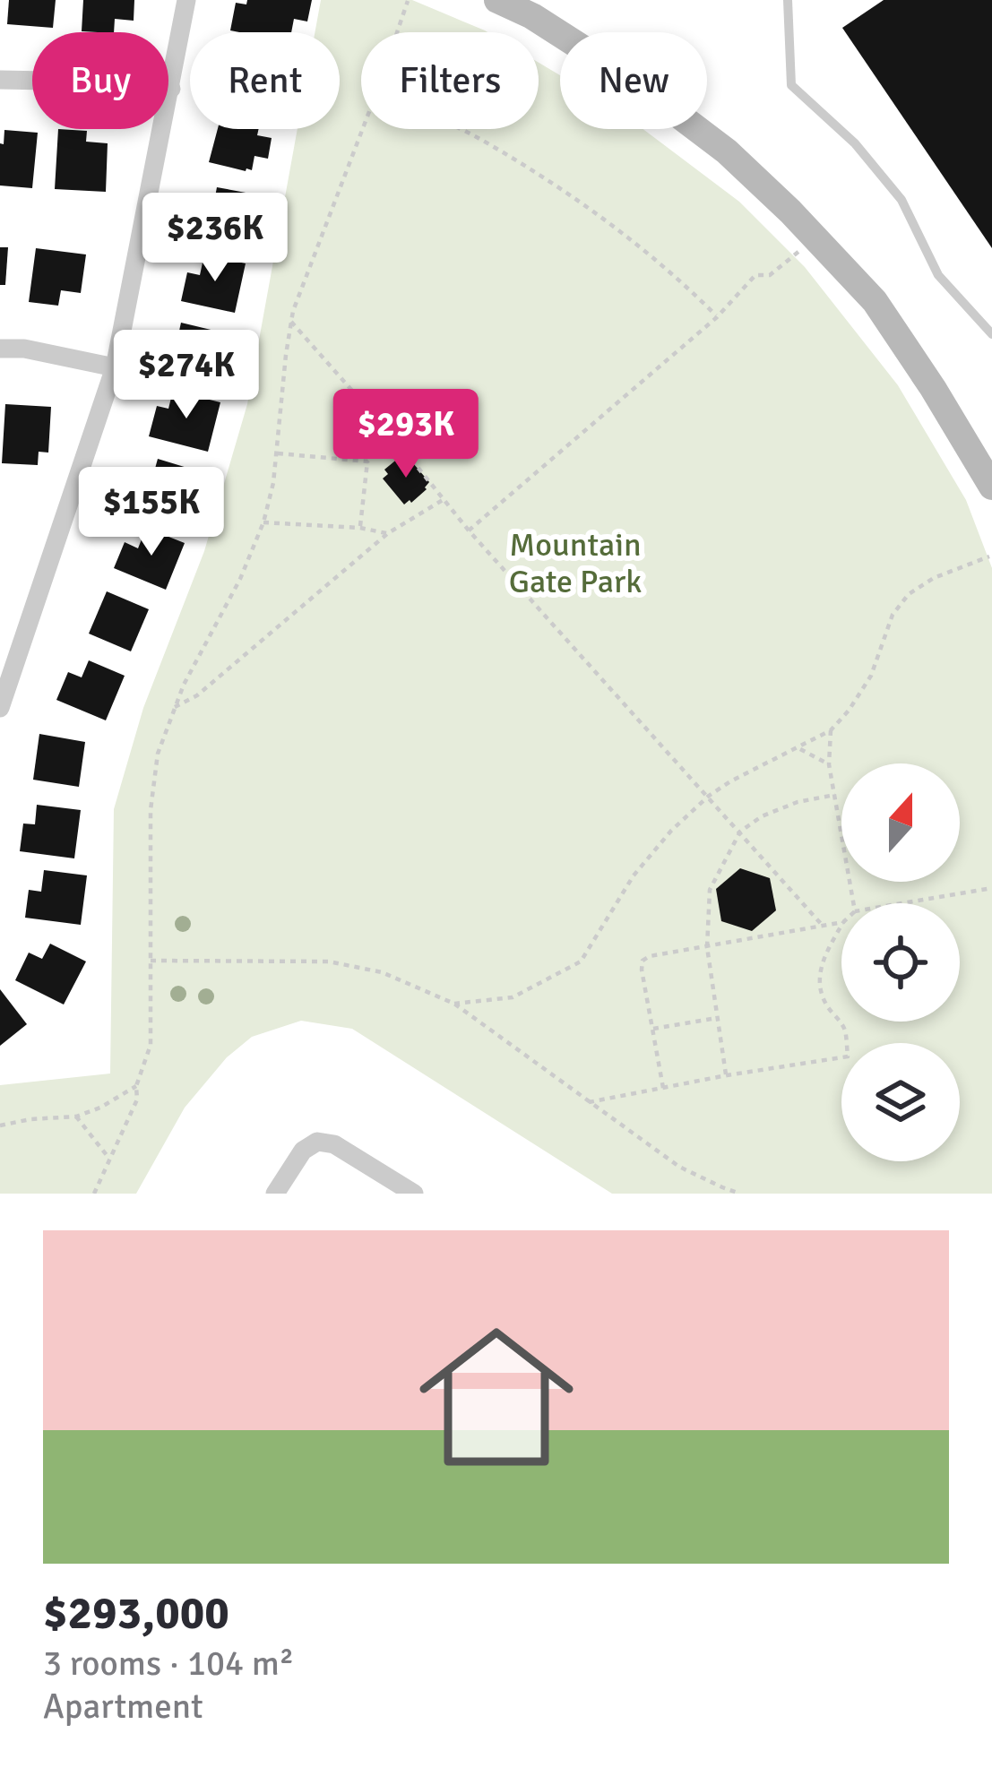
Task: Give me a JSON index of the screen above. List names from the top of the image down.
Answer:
{
  "parks": ["Mountain Gate Park"],
  "north": "top",
  "page": {
    "chip": [
      "Buy",
      "Rent",
      "Filters",
      "New"
    ],
    "price": [
      "$236K",
      "$274K",
      "$293K",
      "$155K"
    ],
    "list": [
      {
        "name": "$293,000",
        "note": "3 rooms · 104 m² · Apartment"
      }
    ]
  }
}
